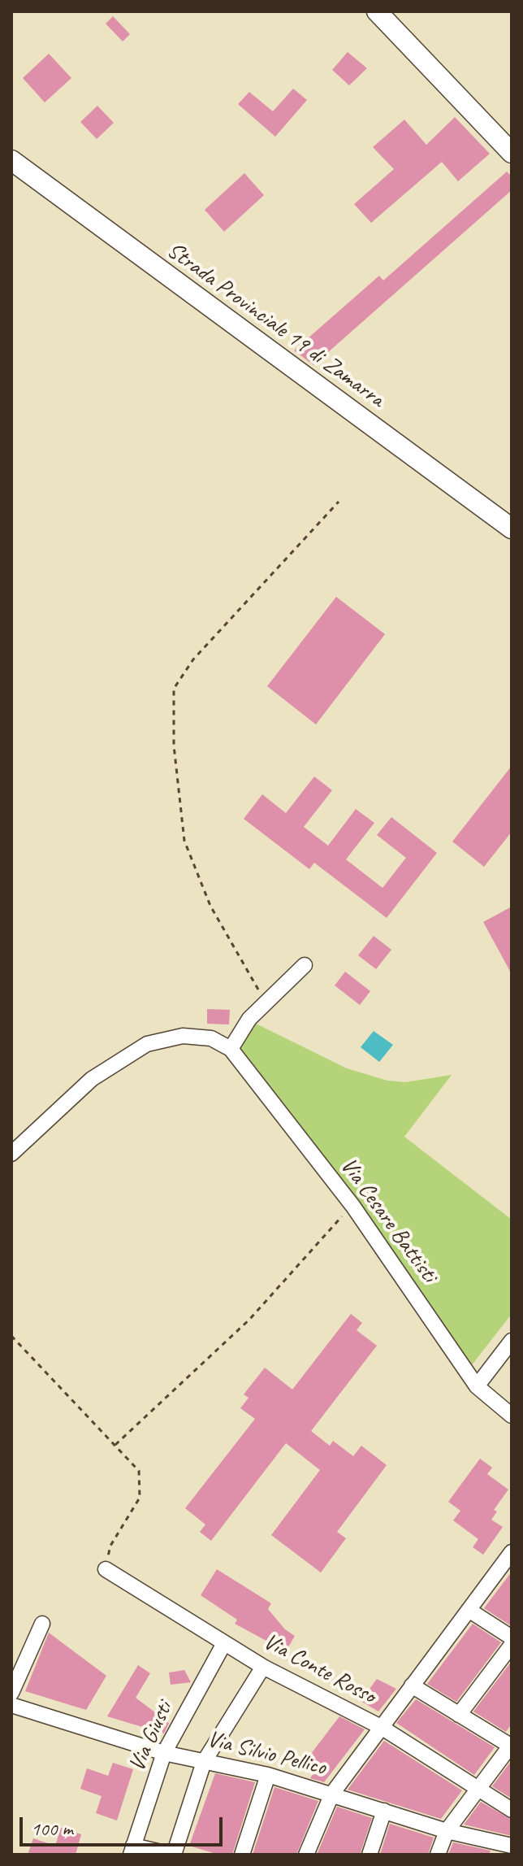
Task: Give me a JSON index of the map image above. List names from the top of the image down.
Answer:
{
  "streets": {
    "street": [
      "Strada Provinciale 19 di Zamarra",
      "Via Cesare Battisti",
      "Via Conte Rosso",
      "Via Giusti",
      "Via Silvio Pellico"
    ]
  },
  "crossings": [
    ["Via Conte Rosso", "Via Giusti"],
    ["Via Giusti", "Via Silvio Pellico"]
  ],
  "scale_bar": "100 m"
}
